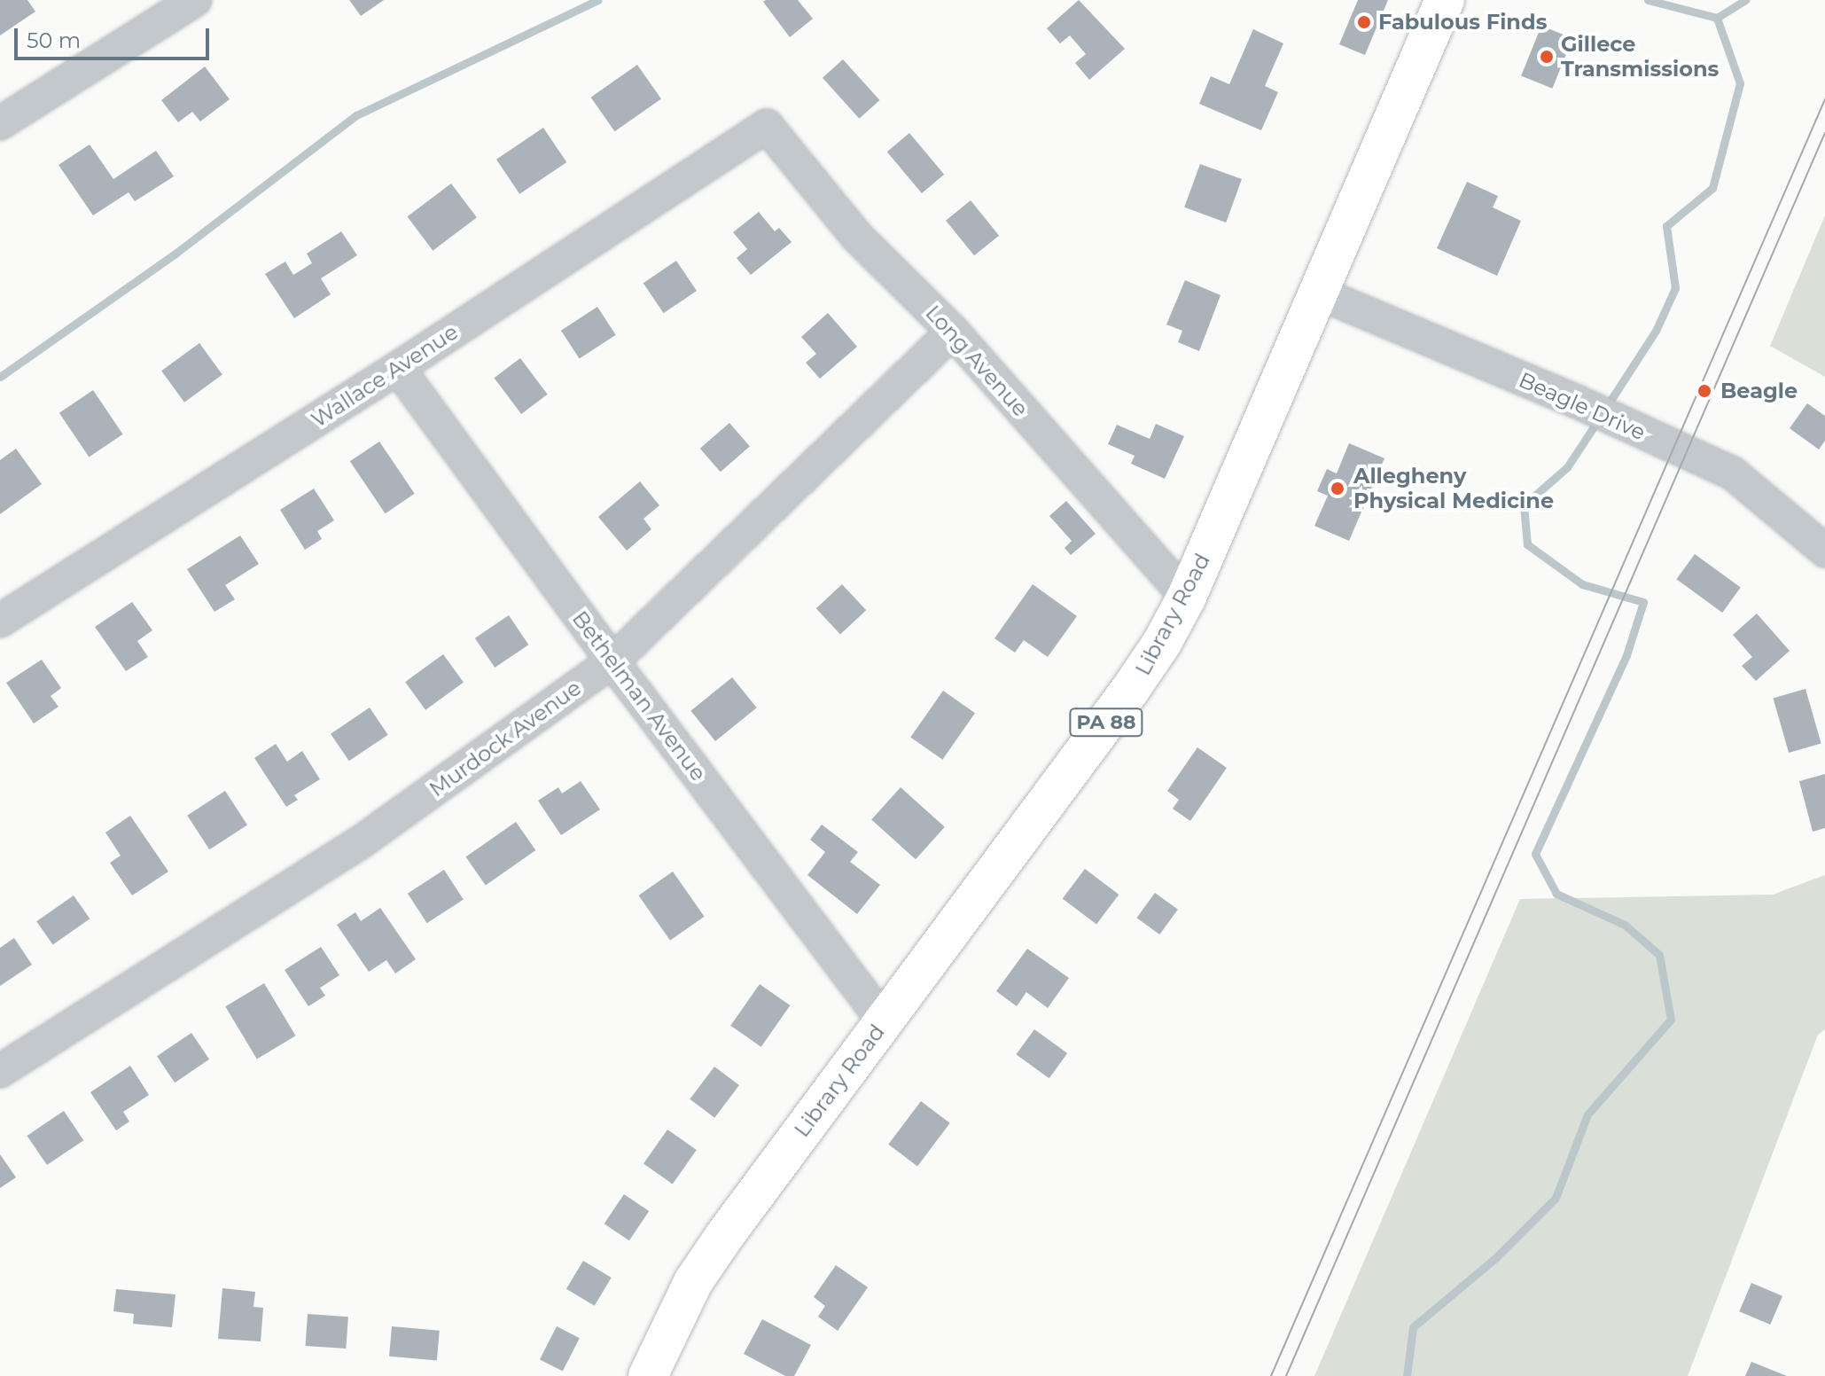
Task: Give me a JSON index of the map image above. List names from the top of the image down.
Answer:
{
  "streets": {
    "main road": ["Library Road", "PA 88"],
    "street": [
      "Long Avenue",
      "Wallace Avenue",
      "Beagle Drive",
      "Bethelman Avenue",
      "Murdock Avenue"
    ]
  },
  "crossings": [
    ["Long Avenue", "Wallace Avenue"],
    ["Long Avenue", "Library Road"],
    ["Long Avenue", "Murdock Avenue"],
    ["Wallace Avenue", "Bethelman Avenue"],
    ["Beagle Drive", "Library Road"],
    ["Library Road", "Bethelman Avenue"],
    ["Bethelman Avenue", "Murdock Avenue"]
  ],
  "places": [
    "Fabulous Finds",
    "Gillece Transmissions",
    "Beagle",
    "Allegheny Physical Medicine"
  ],
  "scale_bar": "50 m"
}
